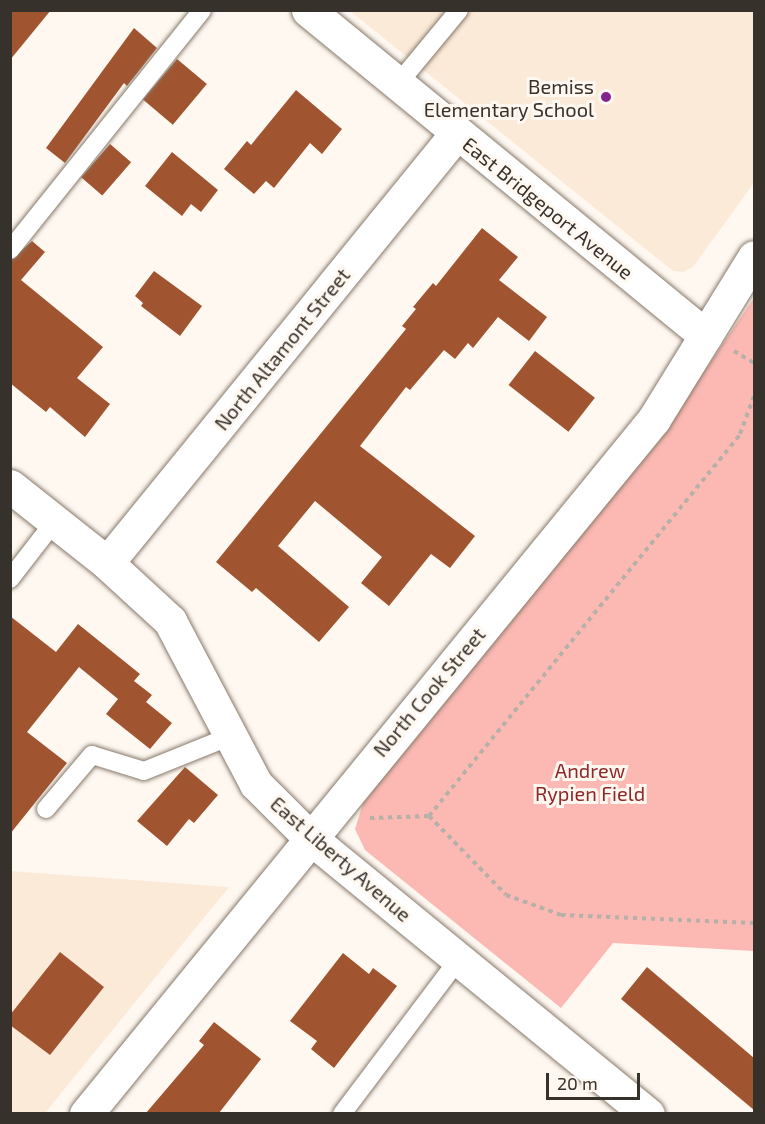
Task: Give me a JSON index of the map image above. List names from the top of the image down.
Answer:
{
  "streets": {
    "street": [
      "East Bridgeport Avenue",
      "North Altamont Street",
      "North Cook Street",
      "East Liberty Avenue"
    ]
  },
  "crossings": [
    ["East Bridgeport Avenue", "North Altamont Street"],
    ["East Bridgeport Avenue", "North Cook Street"],
    ["North Altamont Street", "East Liberty Avenue"],
    ["North Cook Street", "East Liberty Avenue"]
  ],
  "parks": ["Andrew Rypien Field"],
  "places": ["Bemiss Elementary School"],
  "scale_bar": "20 m"
}
